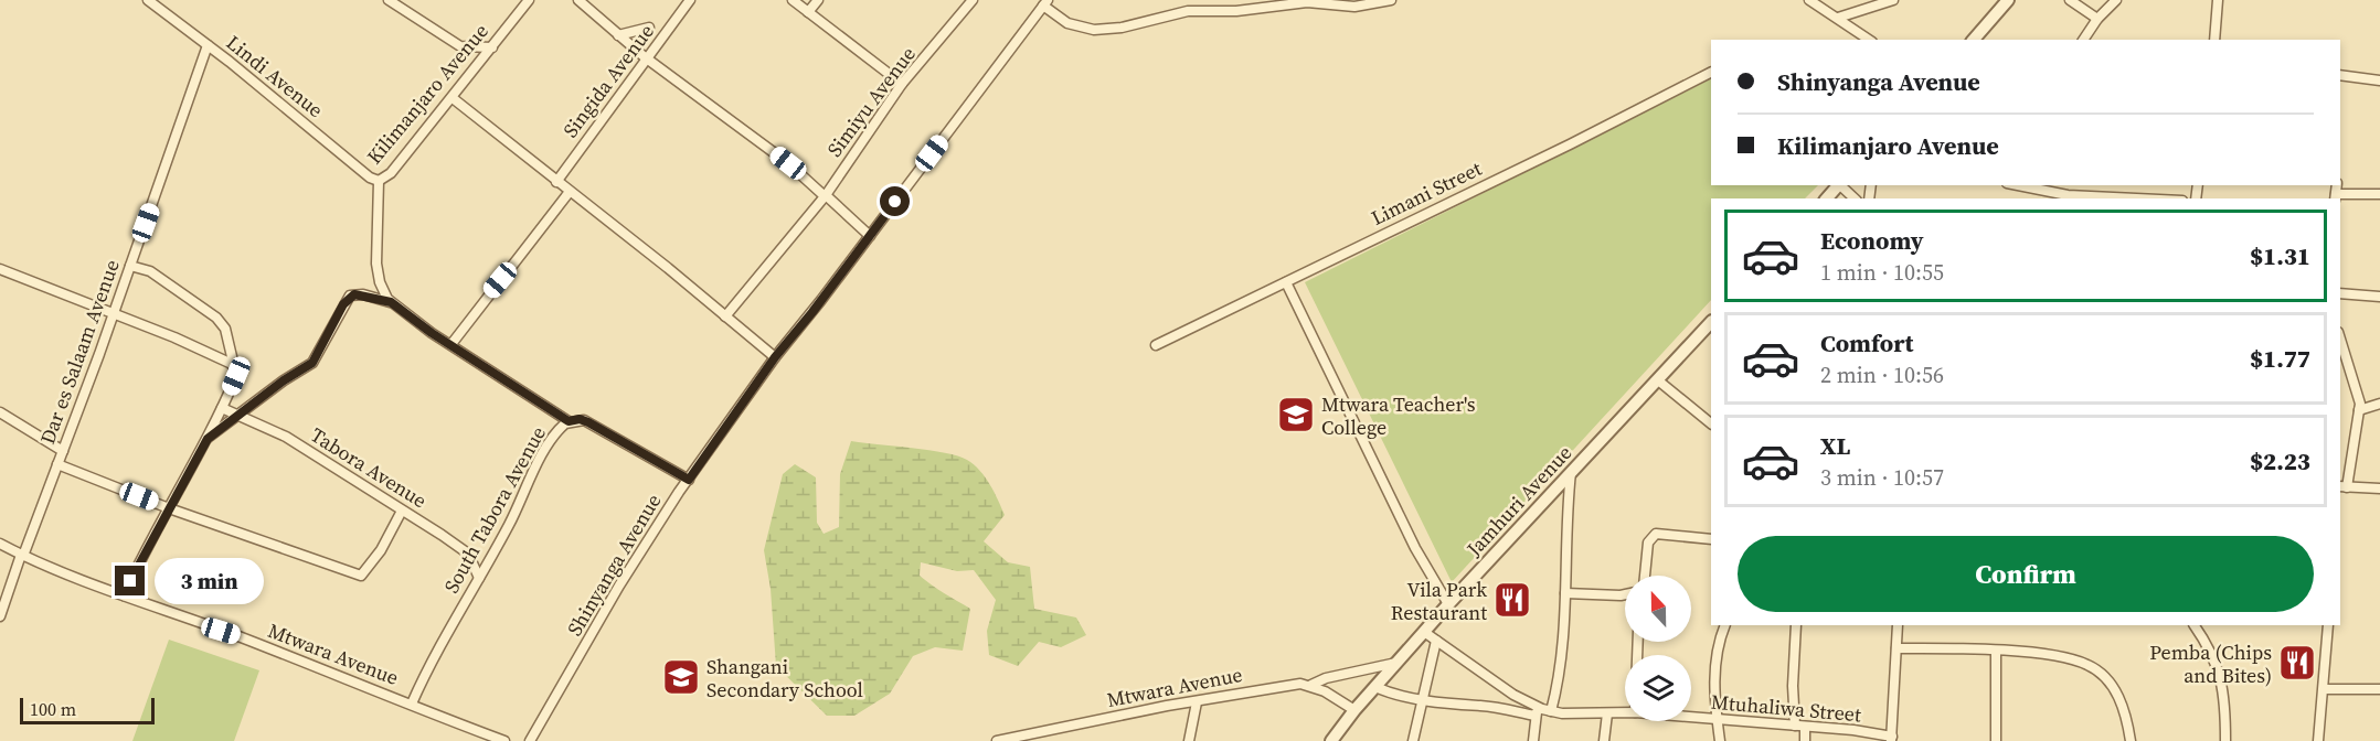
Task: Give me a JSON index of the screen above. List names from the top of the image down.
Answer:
{
  "streets": {
    "street": [
      "Lindi Avenue",
      "Singida Avenue",
      "Kilimanjaro Avenue",
      "Simiyu Avenue",
      "Limani Street",
      "Dar es Salaam Avenue",
      "Tabora Avenue",
      "Jamhuri Avenue",
      "South Tabora Avenue",
      "Shinyanga Avenue",
      "Mtwara Avenue",
      "Mtuhaliwa Street"
    ]
  },
  "crossings": [
    ["Lindi Avenue", "Kilimanjaro Avenue"],
    ["Lindi Avenue", "Dar es Salaam Avenue"],
    ["Dar es Salaam Avenue", "Mtwara Avenue"],
    ["Tabora Avenue", "South Tabora Avenue"],
    ["Jamhuri Avenue", "Mtwara Avenue"],
    ["Jamhuri Avenue", "Mtuhaliwa Street"],
    ["South Tabora Avenue", "Shinyanga Avenue"],
    ["South Tabora Avenue", "Mtwara Avenue"]
  ],
  "places": {
    "school or university": ["Mtwara Teacher's College", "Shangani Secondary School"],
    "restaurant": ["Vila Park Restaurant", "Pemba (Chips and Bites)"]
  },
  "scale_bar": "100 m",
  "north": "top",
  "page": {
    "banner": ["Shinyanga Avenue", "Kilimanjaro Avenue"],
    "list": [
      {
        "name": "Economy",
        "note": "1 min · 10:55",
        "value": "$1.31"
      },
      {
        "name": "Comfort",
        "note": "2 min · 10:56",
        "value": "$1.77"
      },
      {
        "name": "XL",
        "note": "3 min · 10:57",
        "value": "$2.23"
      }
    ],
    "buttons": "Confirm",
    "bubble": "3 min",
    "scale": "100 m"
  }
}
